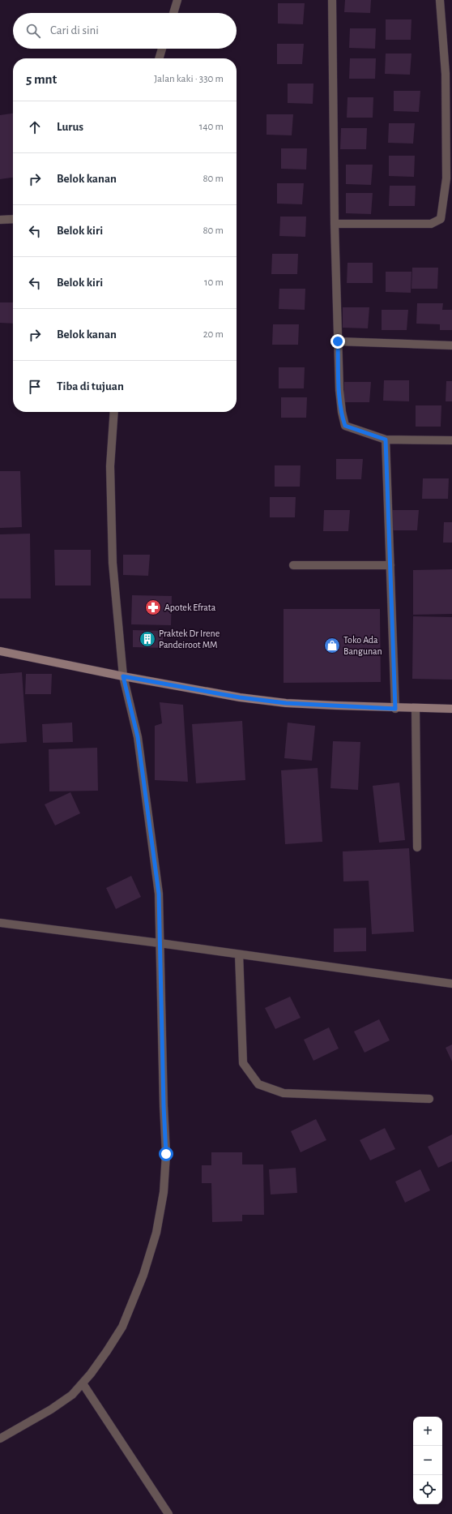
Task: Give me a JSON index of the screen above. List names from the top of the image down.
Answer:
{
  "places": {
    "pharmacy": ["Apotek Efrata"],
    "building": ["Praktek Dr Irene Pandeiroot MM"],
    "shop": ["Toko Ada Bangunan"]
  },
  "page": {
    "search": "Cari di sini",
    "heading": ["5 mnt", "Jalan kaki · 330 m"],
    "list": [
      ["Lurus", "140 m"],
      ["Belok kanan", "80 m"],
      ["Belok kiri", "80 m"],
      ["Belok kiri", "10 m"],
      ["Belok kanan", "20 m"],
      "Tiba di tujuan"
    ],
    "map_buttons": ["+", "−"]
  }
}
